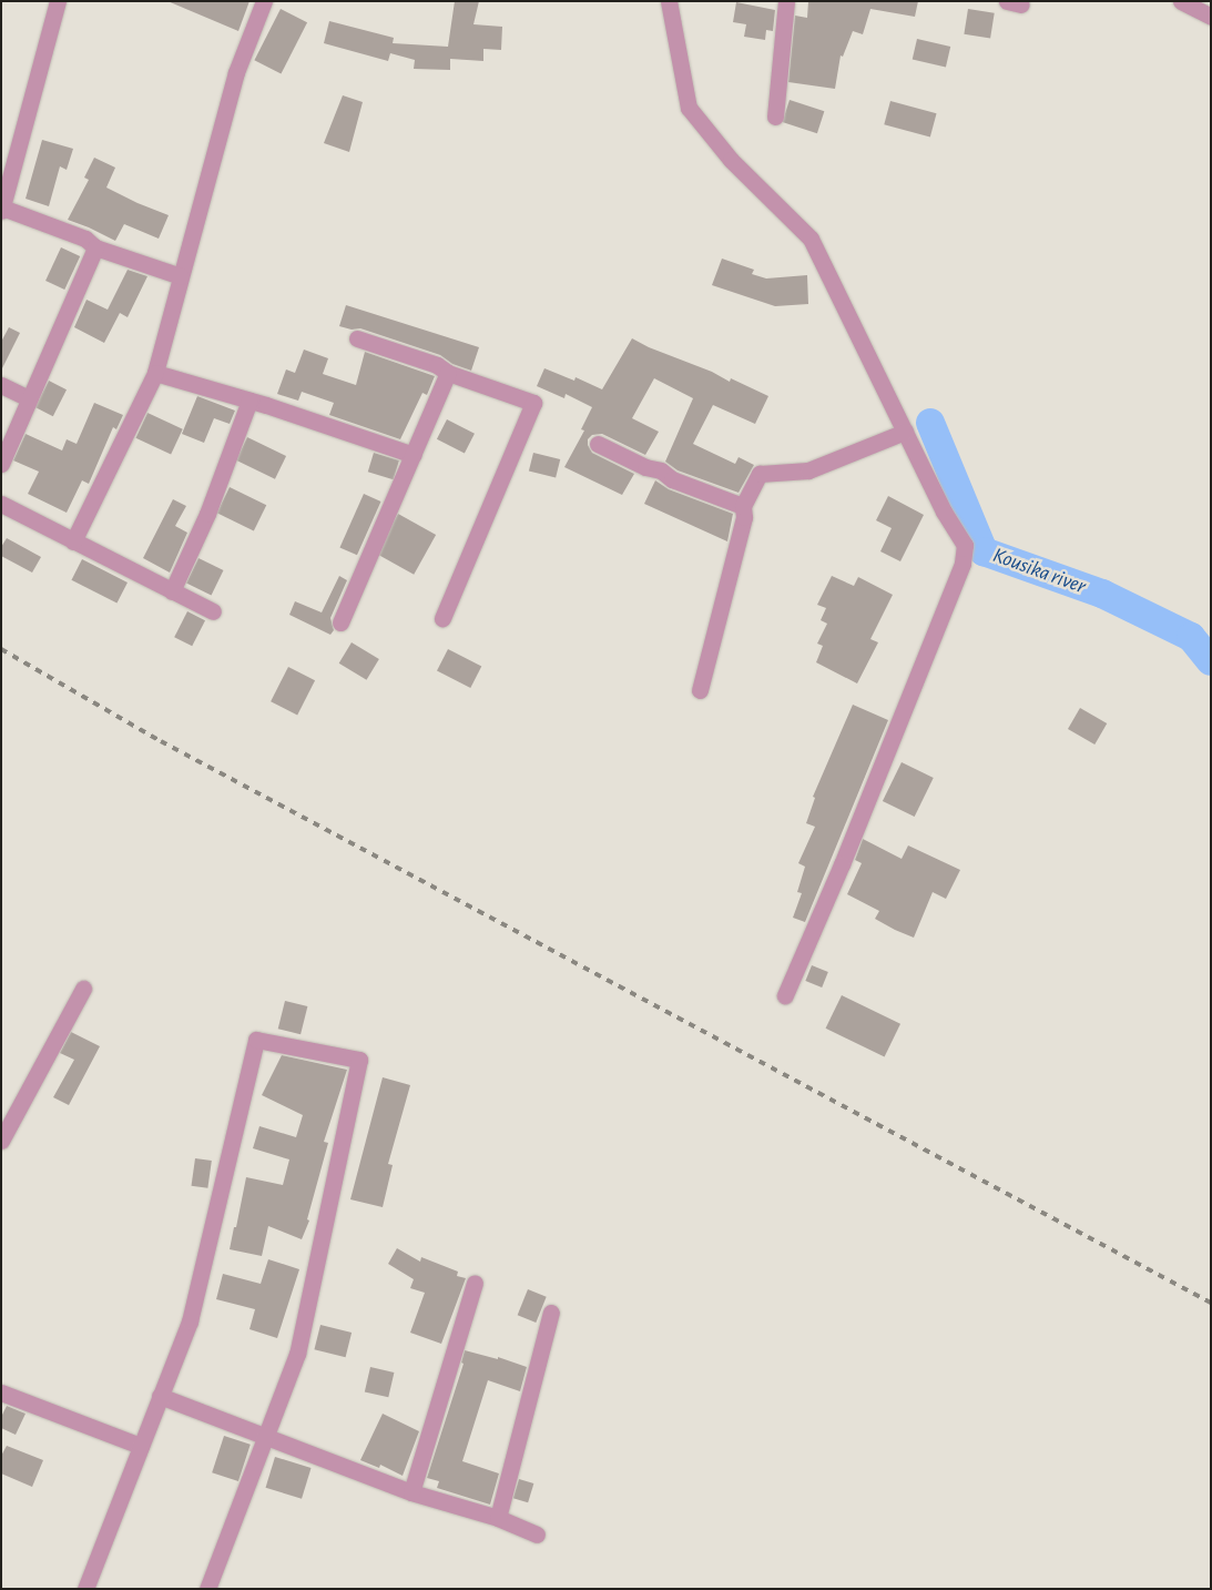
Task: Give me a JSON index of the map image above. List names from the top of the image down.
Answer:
{
  "water": ["Kousika river"]
}
